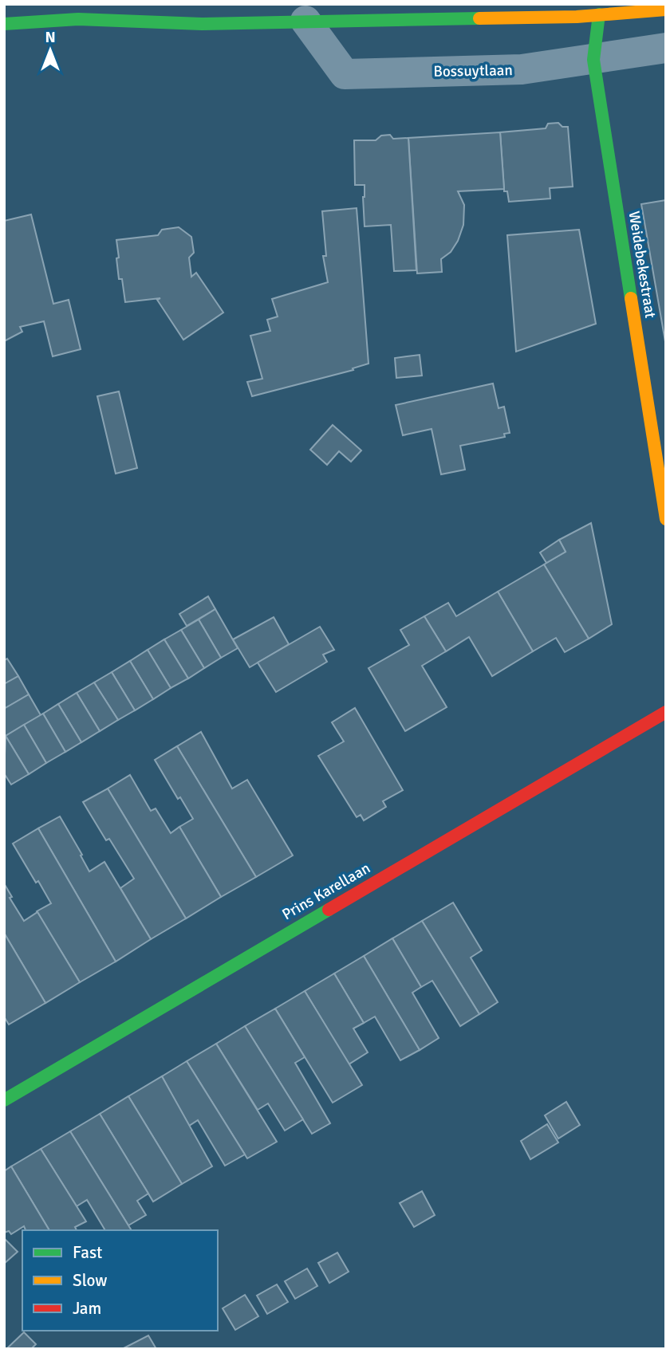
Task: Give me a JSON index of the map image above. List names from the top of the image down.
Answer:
{
  "streets": {
    "street": ["Bossuytlaan", "Weidebekestraat", "Prins Karellaan"]
  },
  "crossings": [
    ["Bossuytlaan", "Weidebekestraat"]
  ],
  "legend": ["Fast", "Slow", "Jam"],
  "north": "top"
}
